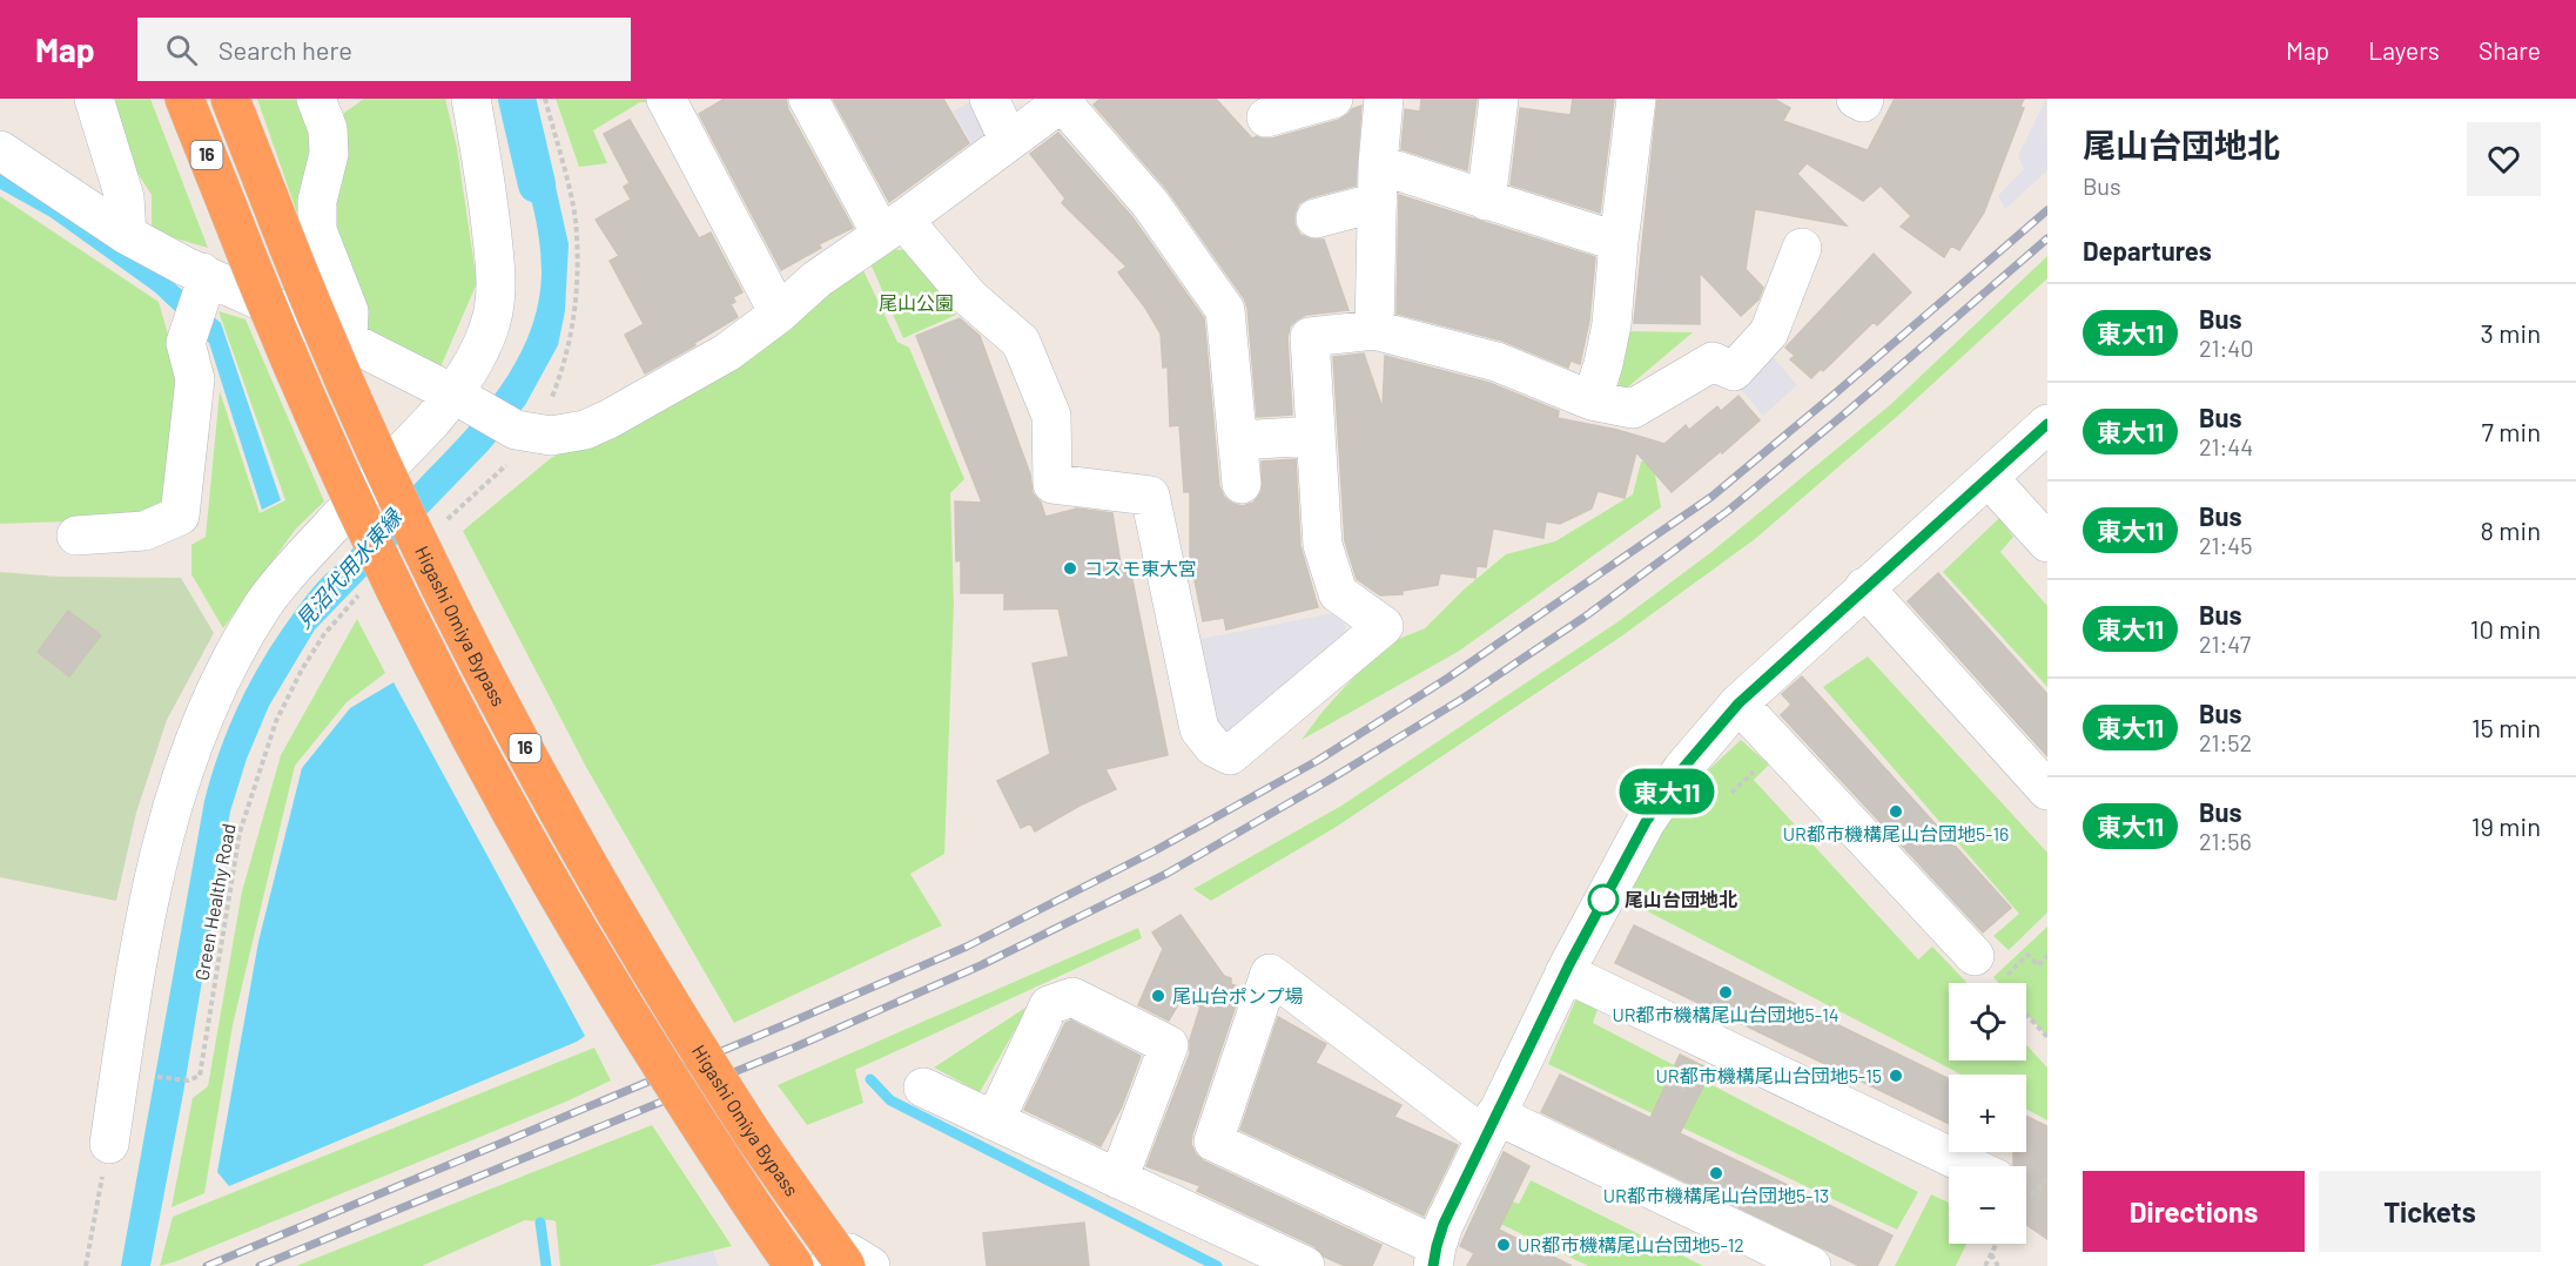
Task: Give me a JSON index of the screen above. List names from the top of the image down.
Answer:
{
  "streets": {
    "highway": ["16", "Higashi Omiya Bypass"]
  },
  "water": ["見沼代用水東縁"],
  "parks": ["尾山公園"],
  "places": [
    "コスモ東大宮",
    "UR都市機構尾山台団地5-16",
    "尾山台団地北",
    "UR都市機構尾山台団地5-14",
    "尾山台ポンプ場",
    "UR都市機構尾山台団地5-15",
    "UR都市機構尾山台団地5-13",
    "UR都市機構尾山台団地5-12"
  ],
  "lines": ["bus line 東大11"],
  "page": {
    "header": "Map",
    "search": "Search here",
    "nav": ["Map", "Layers", "Share"],
    "on_map": "東大11",
    "heading": [
      ["尾山台団地北", "Bus"],
      "Departures"
    ],
    "list": [
      {
        "mark": "東大11",
        "name": "Bus",
        "note": "21:40",
        "value": "3 min"
      },
      {
        "mark": "東大11",
        "name": "Bus",
        "note": "21:44",
        "value": "7 min"
      },
      {
        "mark": "東大11",
        "name": "Bus",
        "note": "21:45",
        "value": "8 min"
      },
      {
        "mark": "東大11",
        "name": "Bus",
        "note": "21:47",
        "value": "10 min"
      },
      {
        "mark": "東大11",
        "name": "Bus",
        "note": "21:52",
        "value": "15 min"
      },
      {
        "mark": "東大11",
        "name": "Bus",
        "note": "21:56",
        "value": "19 min"
      }
    ],
    "map_buttons": ["+", "−"],
    "buttons": ["Directions", "Tickets"]
  }
}
